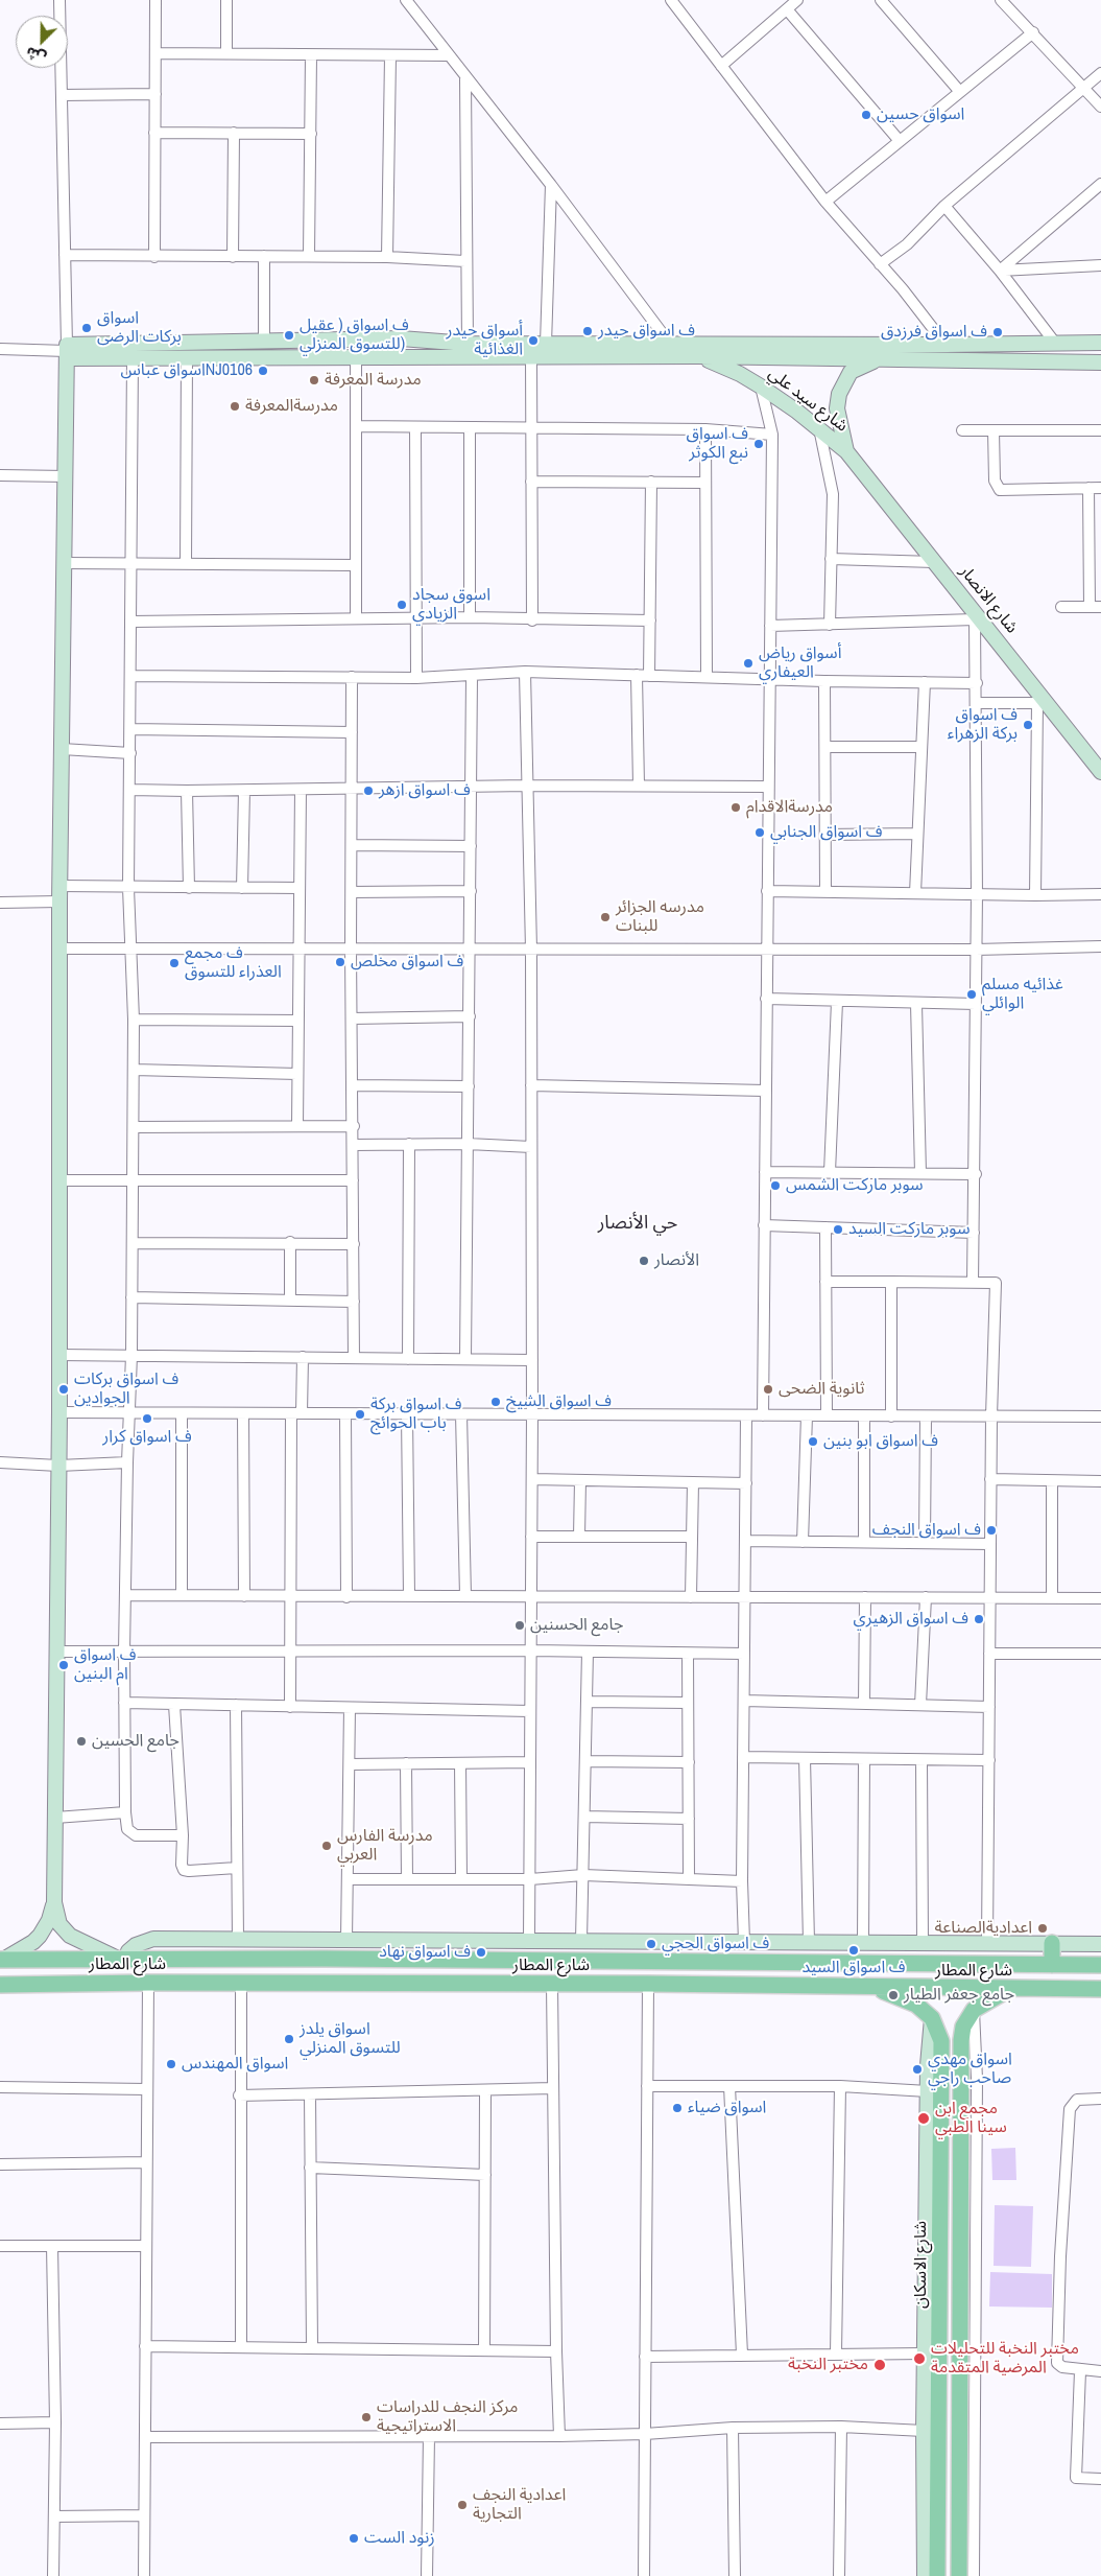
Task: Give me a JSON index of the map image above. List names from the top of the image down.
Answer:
{
  "streets": {
    "main road": ["شارع المطار", "شارع الاسكان"],
    "street": ["شارع سيد علي", "شارع الانصار"]
  },
  "crossings": [
    ["شارع سيد علي", "شارع الانصار"],
    ["شارع المطار", "شارع الاسكان"]
  ],
  "districts": ["حي الأنصار"],
  "places": [
    "اسواق حسين",
    "اسواق بركات الرضى",
    "ف اسواق حيدر",
    "ف اسواق فرزدق",
    "ف اسواق ( عقيل للتسوق المنزلي)",
    "أسواق حيدر الغذائية",
    "اسواق عباسNJ0106",
    "مدرسة المعرفة",
    "مدرسةالمعرفة",
    "ف اسواق نبع الكوثر",
    "اسوق سجاد الزيادي",
    "أسواق رياض العيفاري",
    "ف اسواق بركة الزهراء",
    "ف اسواق ازهر",
    "مدرسةالاقدام",
    "ف اسواق الجنابي",
    "مدرسه الجزائر للبنات",
    "ف اسواق مخلص",
    "ف مجمع العذراء للتسوق",
    "غذائيه مسلم الوائلي",
    "سوبر ماركت الشمس",
    "سوبر ماركت السيد",
    "الأنصار",
    "ف اسواق بركات الجوادين",
    "ثانوية الضحى",
    "ف اسواق الشيخ",
    "ف اسواق بركة باب الحوائج",
    "ف اسواق كرار",
    "ف اسواق ابو بنين",
    "ف اسواق النجف",
    "ف اسواق الزهيري",
    "جامع الحسنين",
    "ف اسواق ام البنين",
    "جامع الحسين",
    "مدرسة الفارس العربي",
    "اعداديةالصناعة",
    "ف اسواق الحجي",
    "ف اسواق السيد",
    "ف اسواق نهاد",
    "جامع جعفر الطيار",
    "اسواق يلدز للتسوق المنزلي",
    "اسواق المهندس",
    "اسواق مهدي صاحب راجي",
    "اسواق ضياء",
    "مجمع ابن سينا الطبي",
    "مختبر النخبة للتحليلات المرضية المتقدمة",
    "مختبر النخبة",
    "مركز النجف للدراسات الاستراتيجية",
    "اعدادية النجف التجارية",
    "زنود الست"
  ],
  "north": "bottom left"
}
